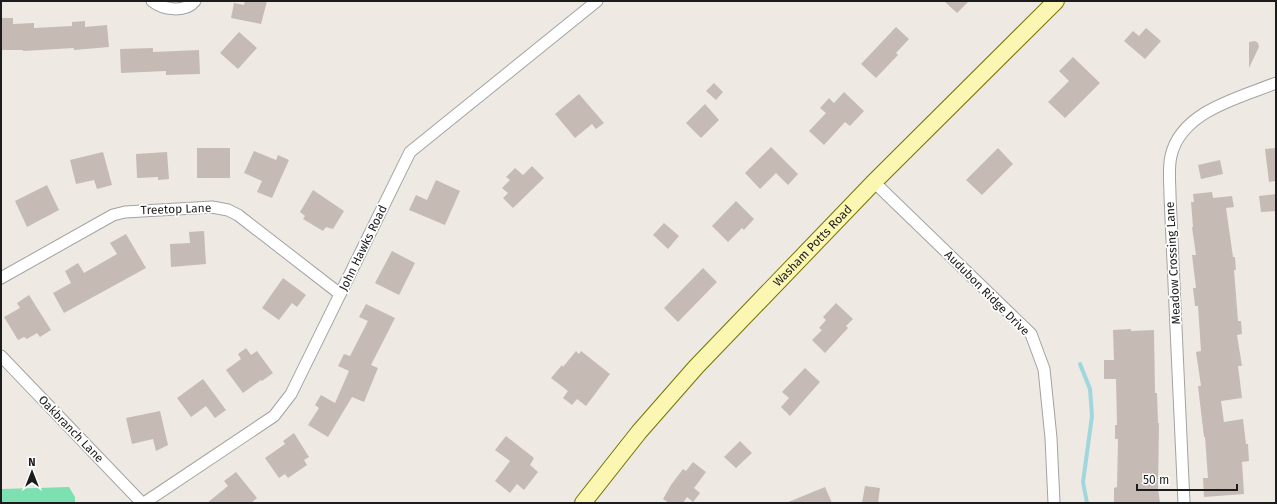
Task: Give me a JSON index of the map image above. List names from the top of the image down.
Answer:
{
  "streets": {
    "street": [
      "Treetop Lane",
      "Washam Potts Road",
      "John Hawks Road",
      "Meadow Crossing Lane",
      "Audubon Ridge Drive",
      "Oakbranch Lane"
    ]
  },
  "crossings": [
    ["Treetop Lane", "John Hawks Road"],
    ["Washam Potts Road", "Audubon Ridge Drive"],
    ["John Hawks Road", "Oakbranch Lane"]
  ],
  "scale_bar": "50 m",
  "north": "top"
}
